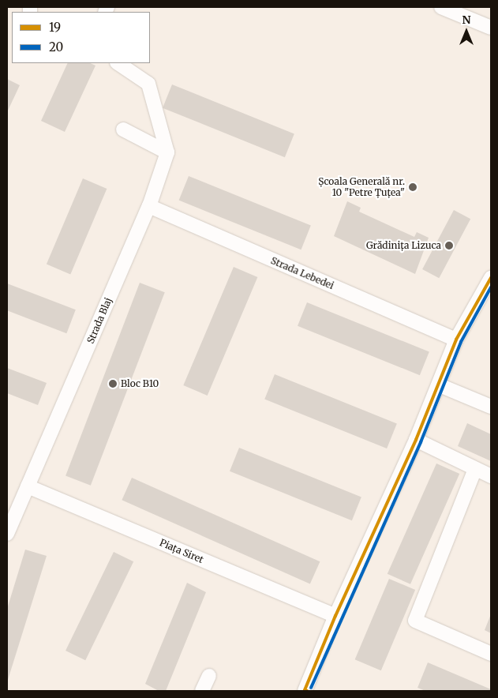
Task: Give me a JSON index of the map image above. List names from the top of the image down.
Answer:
{
  "streets": {
    "street": ["Strada Lebedei", "Strada Blaj", "Piața Siret"]
  },
  "crossings": [
    ["Strada Lebedei", "Strada Blaj"],
    ["Strada Blaj", "Piața Siret"]
  ],
  "places": ["Școala Generală nr. 10 \"Petre Țuțea\"", "Grădinița Lizuca", "Bloc B10"],
  "lines": ["transit line 19", "transit line 20"],
  "legend": ["19", "20"],
  "north": "top"
}
